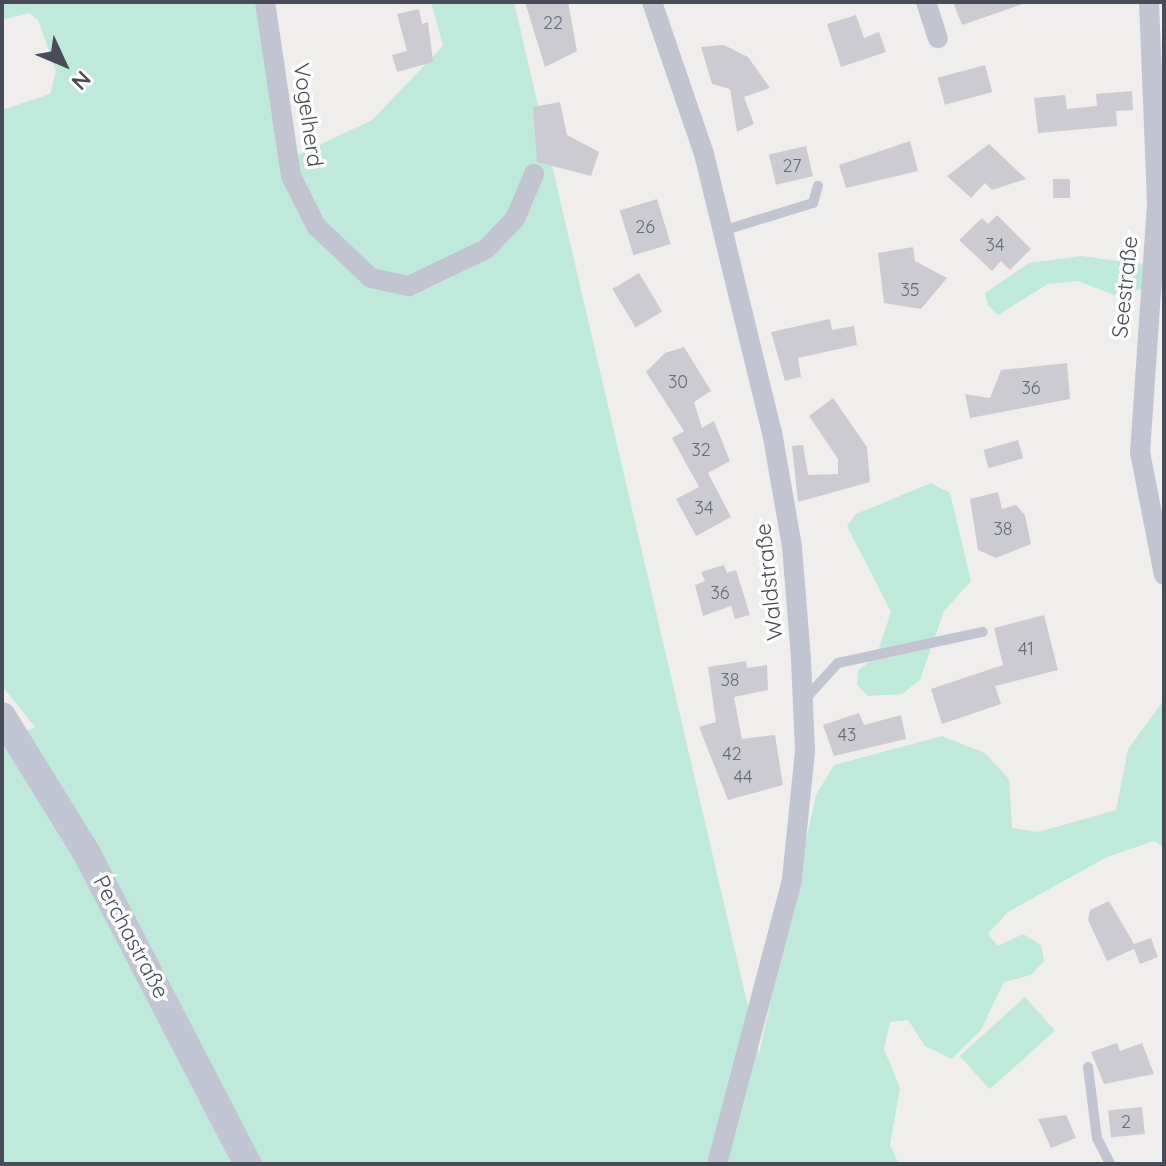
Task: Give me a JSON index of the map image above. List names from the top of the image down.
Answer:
{
  "streets": {
    "main road": ["Perchastraße"],
    "street": ["Vogelherd", "Seestraße", "Waldstraße"]
  },
  "house_numbers": [
    "22",
    "27",
    "26",
    "34",
    "35",
    "30",
    "36",
    "32",
    "34",
    "38",
    "36",
    "41",
    "38",
    "43",
    "42",
    "44",
    "2"
  ],
  "north": "bottom right"
}
